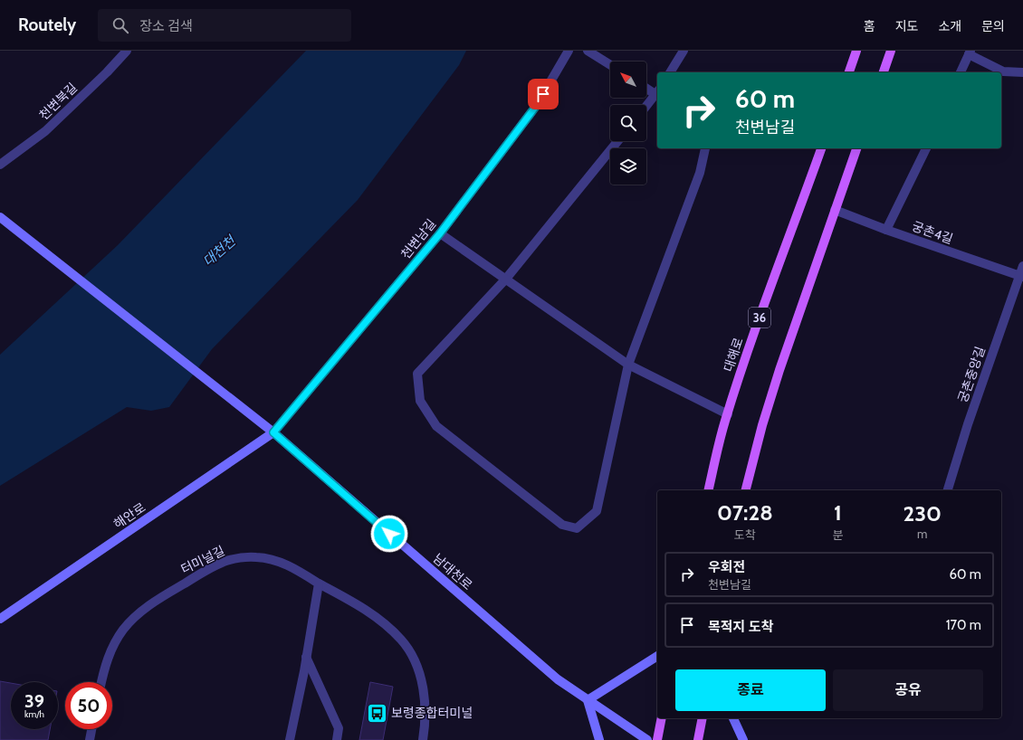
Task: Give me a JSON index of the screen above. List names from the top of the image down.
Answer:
{
  "streets": {
    "main road": [
      "36",
      "대해로",
      "해안로",
      "남대천로"
    ],
    "street": [
      "천변북길",
      "궁촌4길",
      "천변남길",
      "궁촌중앙길",
      "터미널길"
    ]
  },
  "crossings": [
    ["궁촌4길", "궁촌중앙길"],
    ["천변남길", "해안로"],
    ["천변남길", "남대천로"],
    ["해안로", "남대천로"]
  ],
  "water": ["대천천"],
  "places": {
    "bus stop": ["보령종합터미널"]
  },
  "north": "top left",
  "page": {
    "header": "Routely",
    "search": "장소 검색",
    "nav": [
      "홈",
      "지도",
      "소개",
      "문의"
    ],
    "turn": ["60 m", "천변남길"],
    "eta": [
      "07:28",
      "도착",
      "1",
      "분",
      "230",
      "m"
    ],
    "list": [
      {
        "name": "우회전",
        "note": "천변남길",
        "value": "60 m"
      },
      {
        "name": "목적지 도착",
        "value": "170 m"
      }
    ],
    "buttons": ["종료", "공유"],
    "speed": "39 km/h",
    "limit": "50"
  }
}
